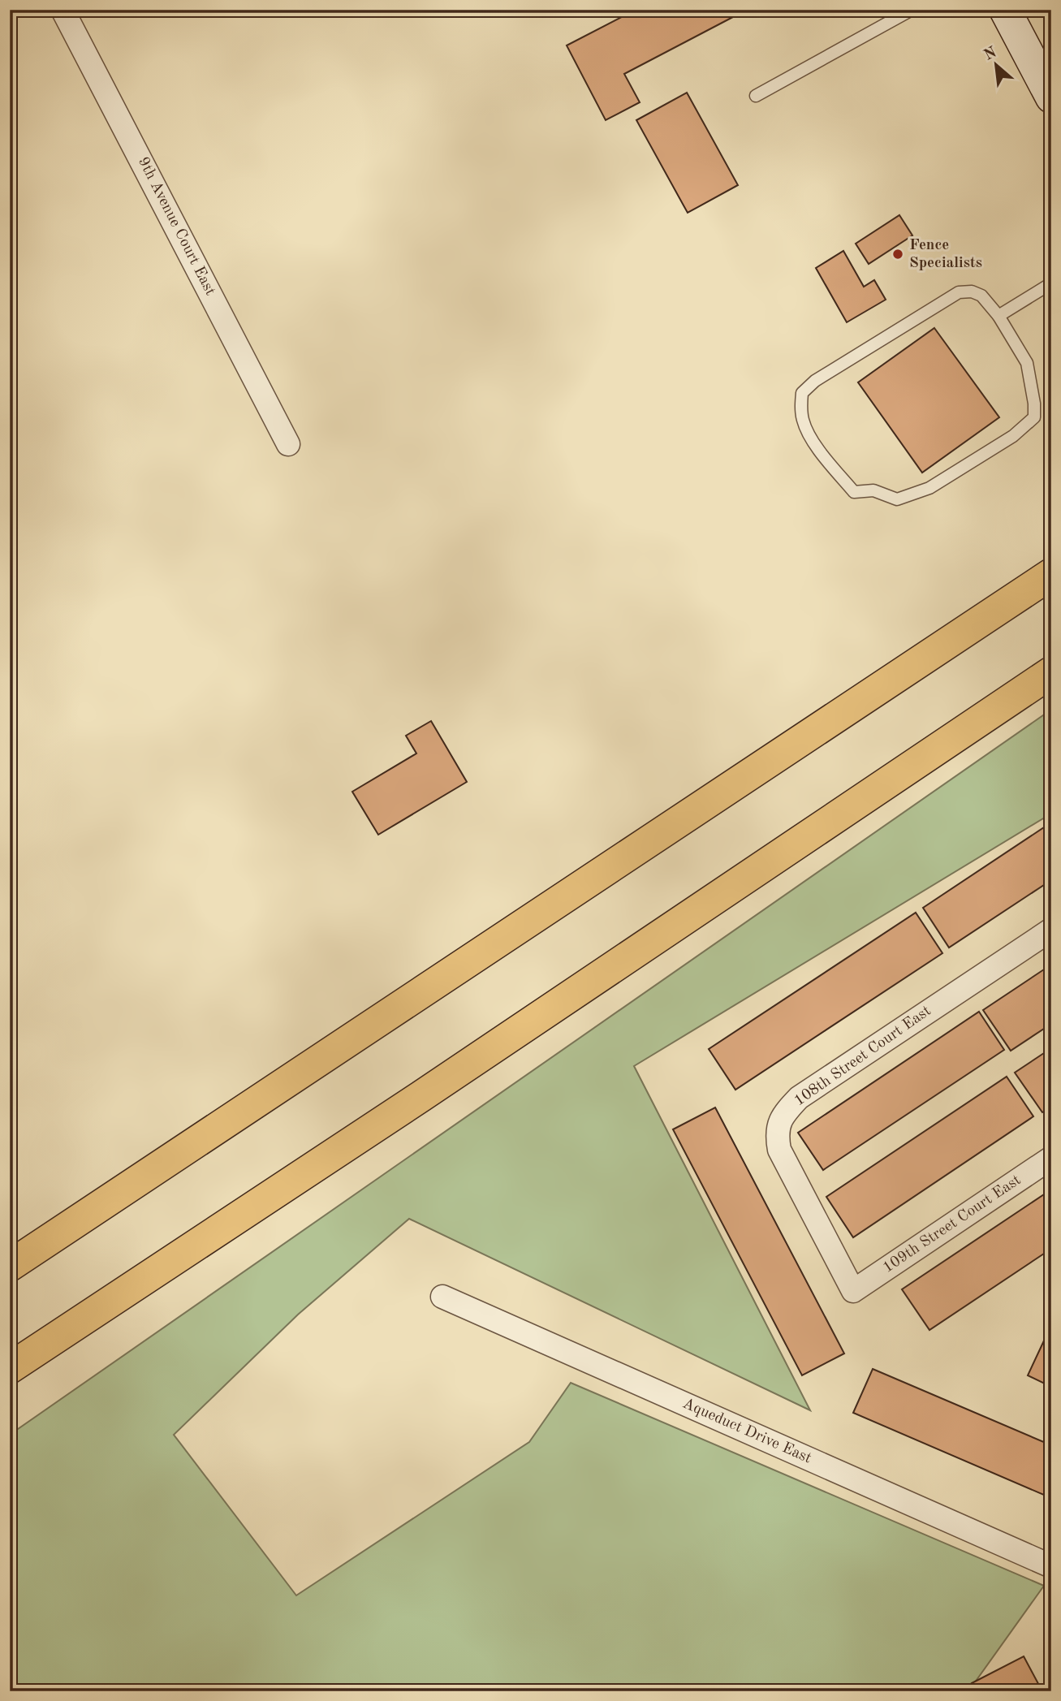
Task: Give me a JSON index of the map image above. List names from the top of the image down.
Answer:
{
  "streets": {
    "street": [
      "9th Avenue Court East",
      "108th Street Court East",
      "109th Street Court East",
      "Aqueduct Drive East"
    ]
  },
  "crossings": [
    ["108th Street Court East", "109th Street Court East"]
  ],
  "places": ["Fence Specialists"],
  "north": "top left"
}
